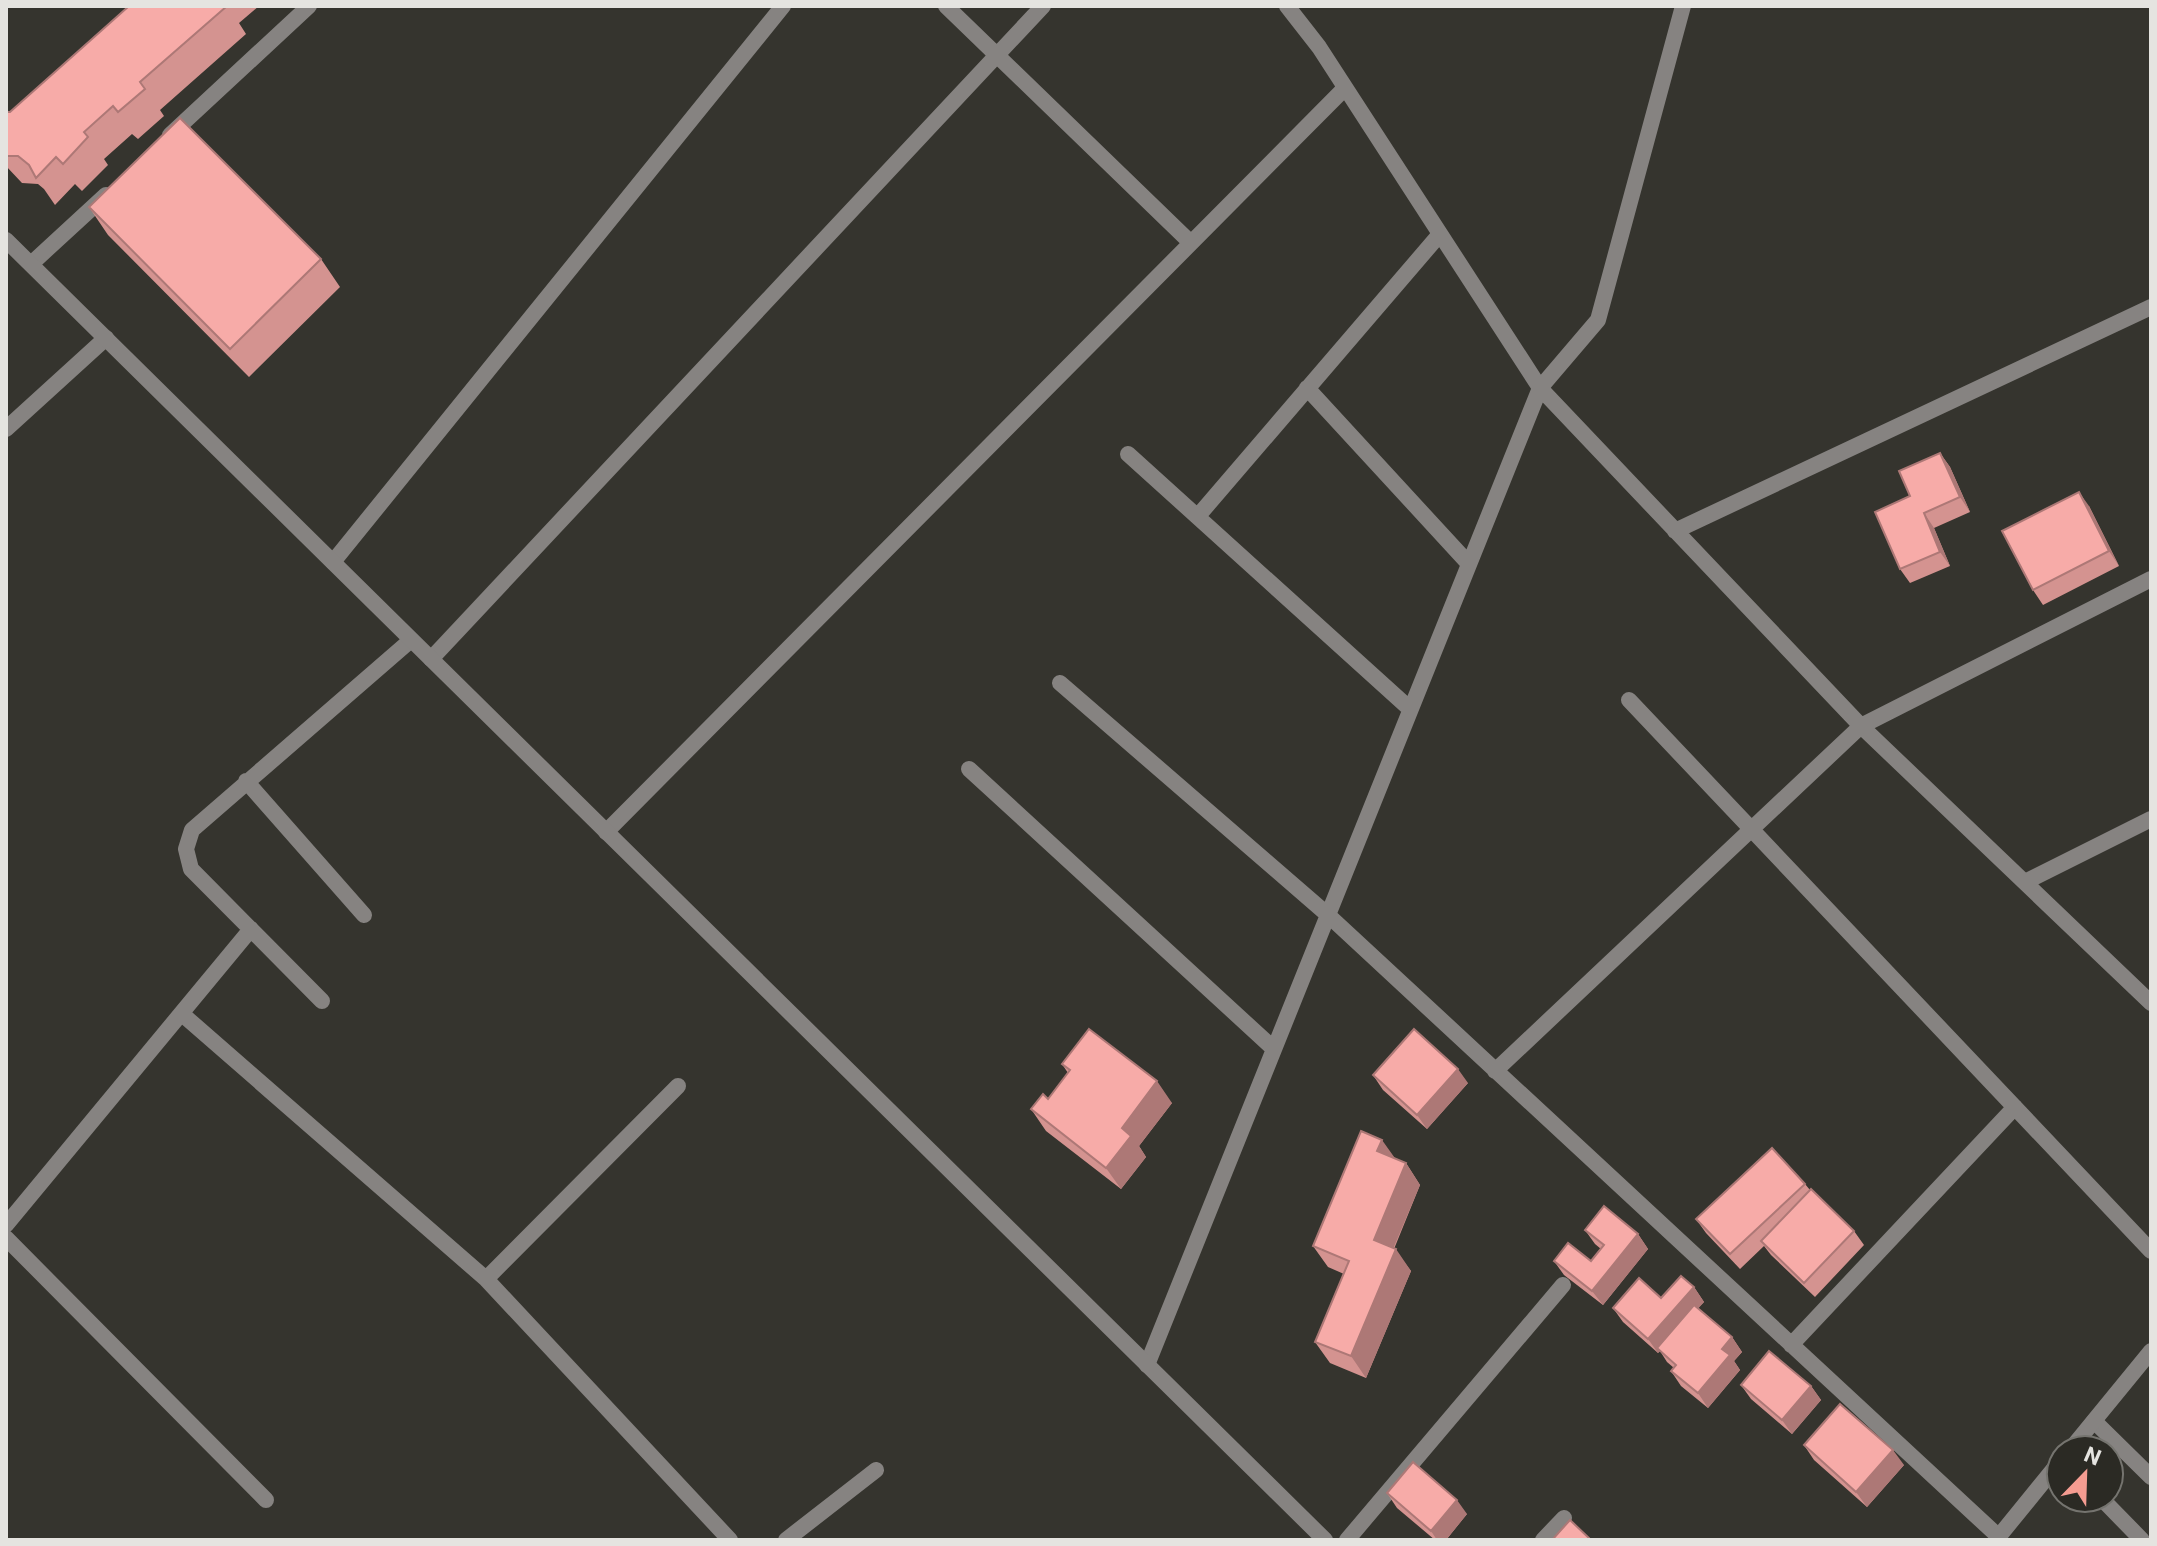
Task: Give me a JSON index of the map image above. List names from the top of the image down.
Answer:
{
  "north": "top right"
}
